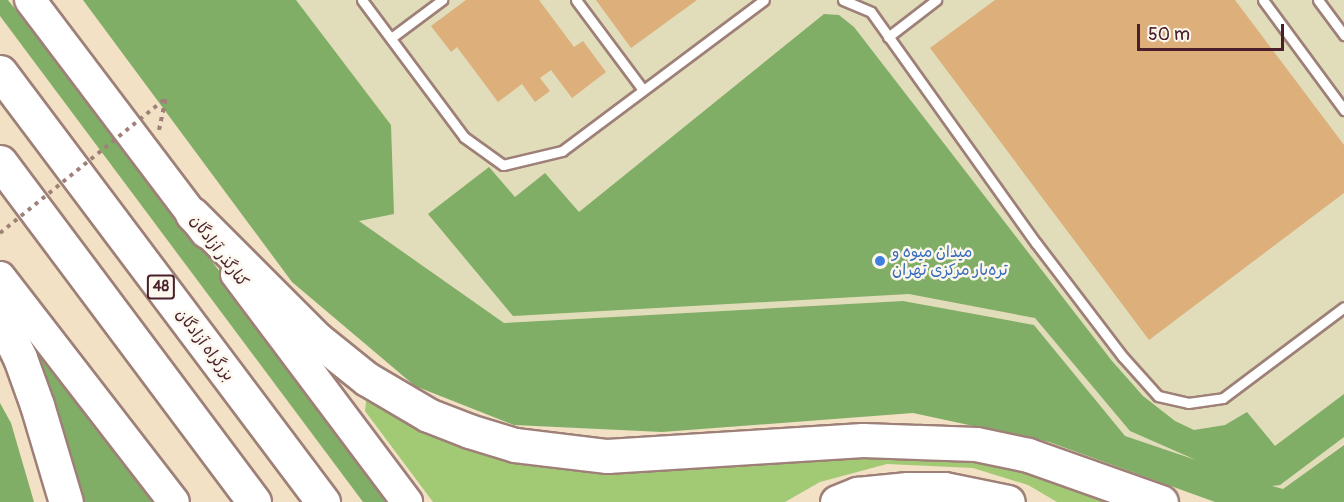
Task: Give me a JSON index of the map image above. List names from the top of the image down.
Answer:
{
  "streets": {
    "highway": ["48", "بزرگراه آزادگان"],
    "main road": ["کنارگذر آزادگان"]
  },
  "places": ["میدان میوه و تره‌بار مرکزی تهران"],
  "scale_bar": "50 m"
}
